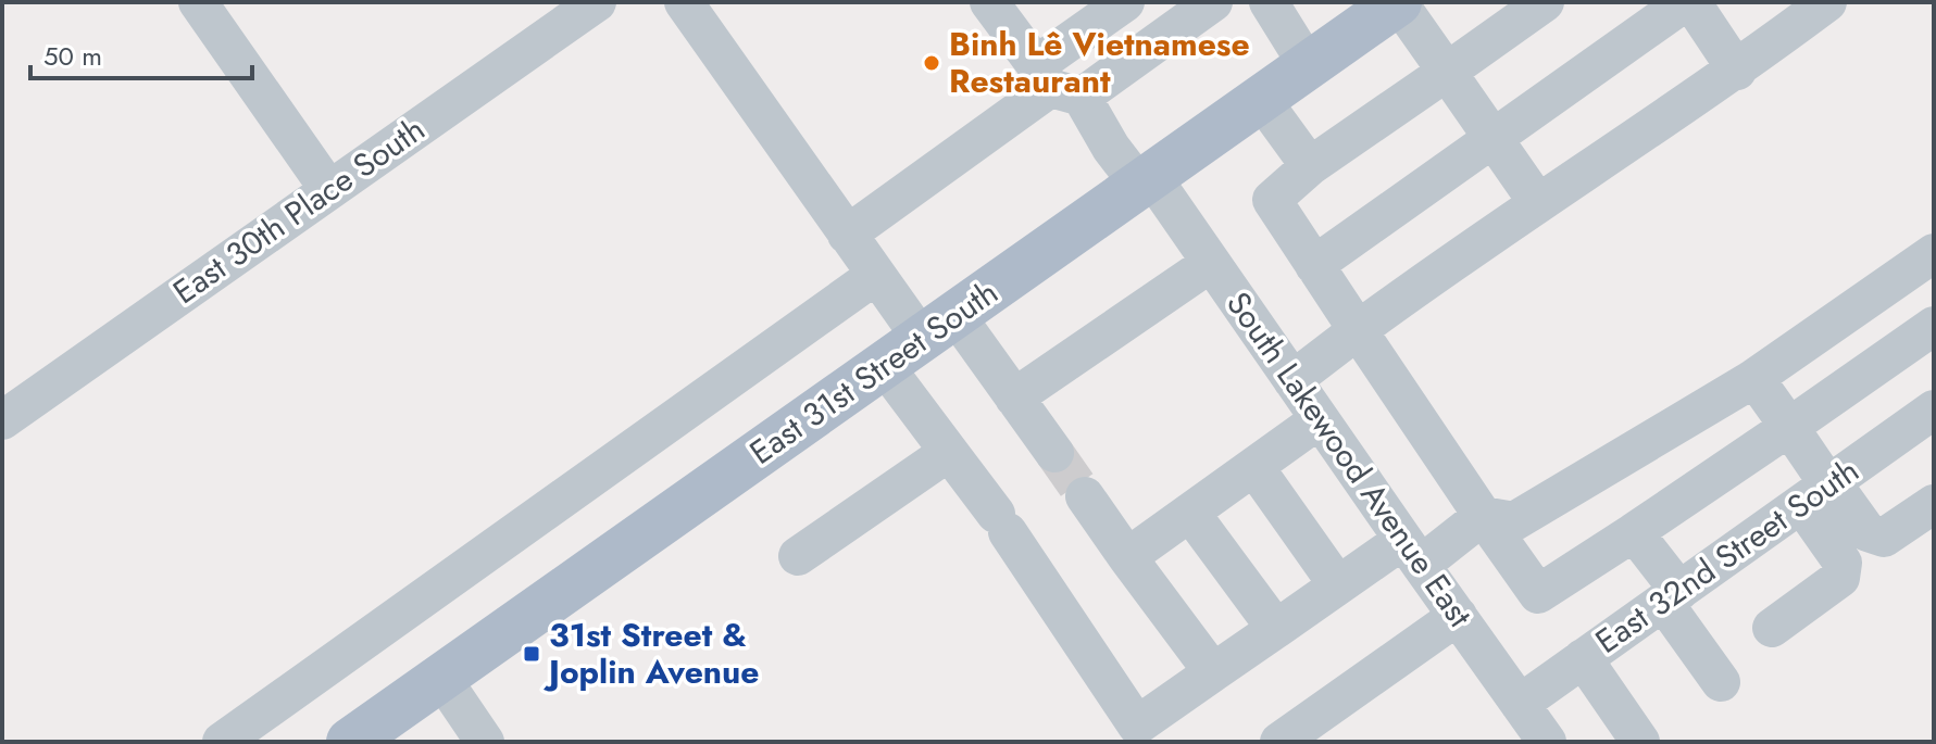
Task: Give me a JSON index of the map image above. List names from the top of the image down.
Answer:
{
  "streets": {
    "main road": ["East 31st Street South"],
    "street": ["East 30th Place South", "South Lakewood Avenue East", "East 32nd Street South"]
  },
  "crossings": [
    ["East 31st Street South", "South Lakewood Avenue East"],
    ["South Lakewood Avenue East", "East 32nd Street South"]
  ],
  "places": {
    "other": ["Binh Lê Vietnamese Restaurant"],
    "transit": ["31st Street & Joplin Avenue"]
  },
  "scale_bar": "50 m"
}
